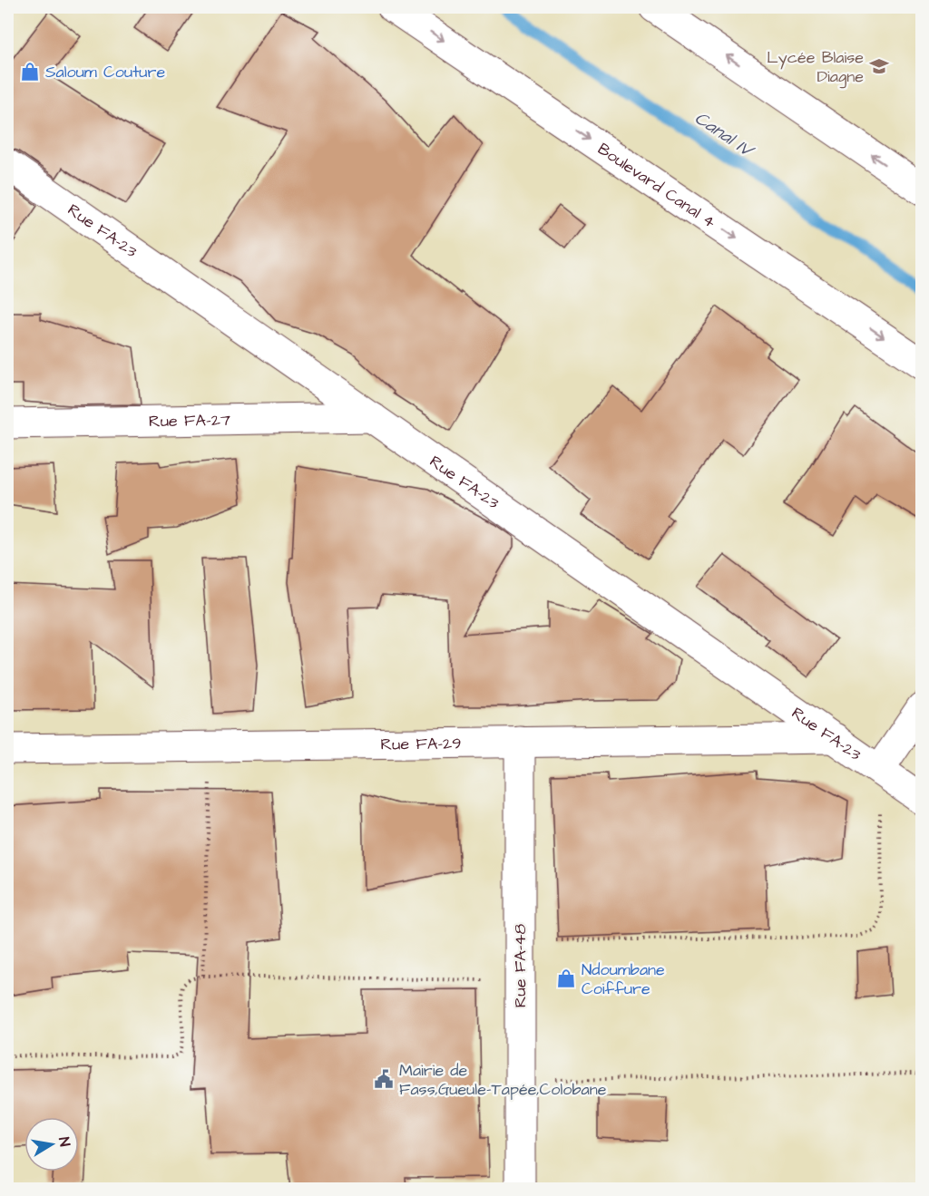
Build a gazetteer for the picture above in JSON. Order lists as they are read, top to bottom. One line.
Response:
{"streets":{"street":["Boulevard Canal 4","Rue FA-23","Rue FA-27","Rue FA-29","Rue FA-48"]},"crossings":[["Rue FA-23","Rue FA-27"],["Rue FA-23","Rue FA-29"],["Rue FA-29","Rue FA-48"]],"water":["Canal IV"],"places":{"school or university":["Lycée Blaise Diagne"],"shop":["Saloum Couture","Ndoumbane Coiffure"],"public building":["Mairie de Fass,Gueule-Tapée,Colobane"]},"north":"right"}
